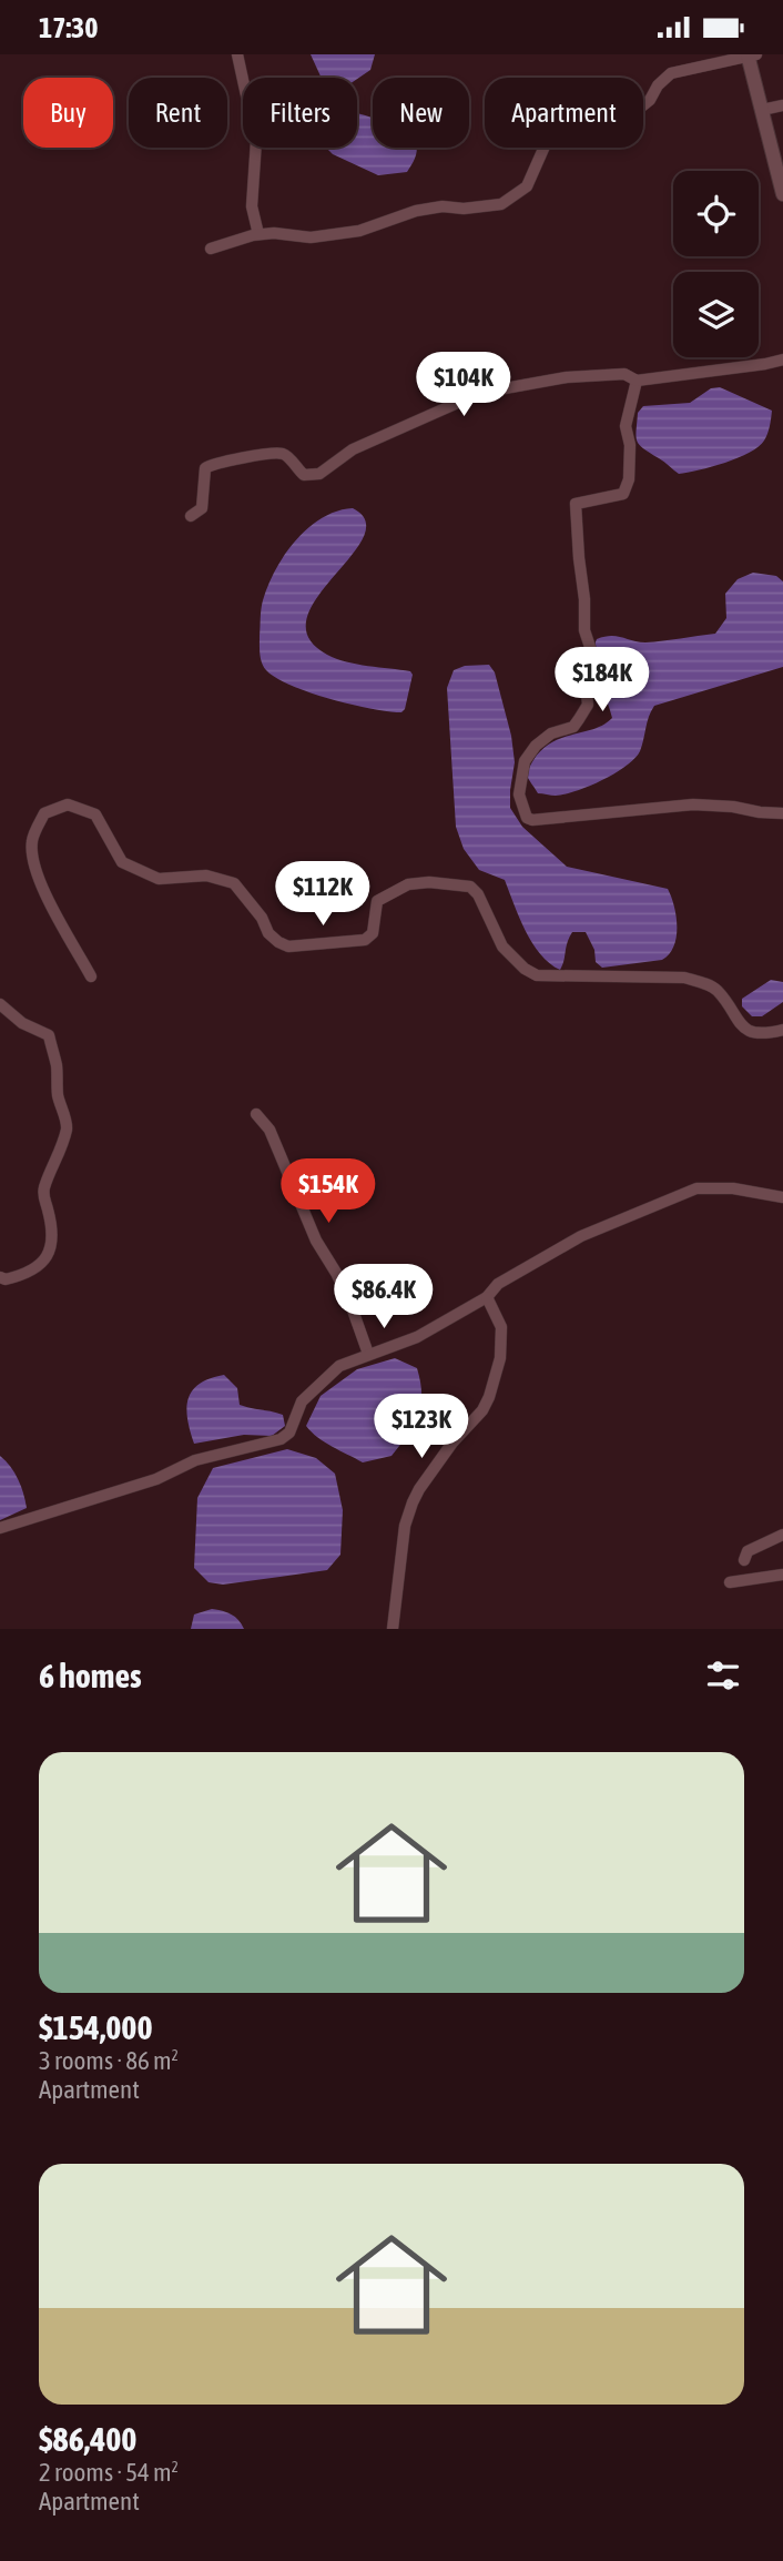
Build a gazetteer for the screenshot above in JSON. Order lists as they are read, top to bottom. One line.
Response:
{"page":{"status":"17:30","chip":["Buy","Rent","Filters","New","Apartment"],"price":["$104K","$184K","$112K","$154K","$86.4K","$123K"],"heading":"6 homes","list":[{"name":"$154,000","note":"3 rooms · 86 m² · Apartment"},{"name":"$86,400","note":"2 rooms · 54 m² · Apartment"}]}}
